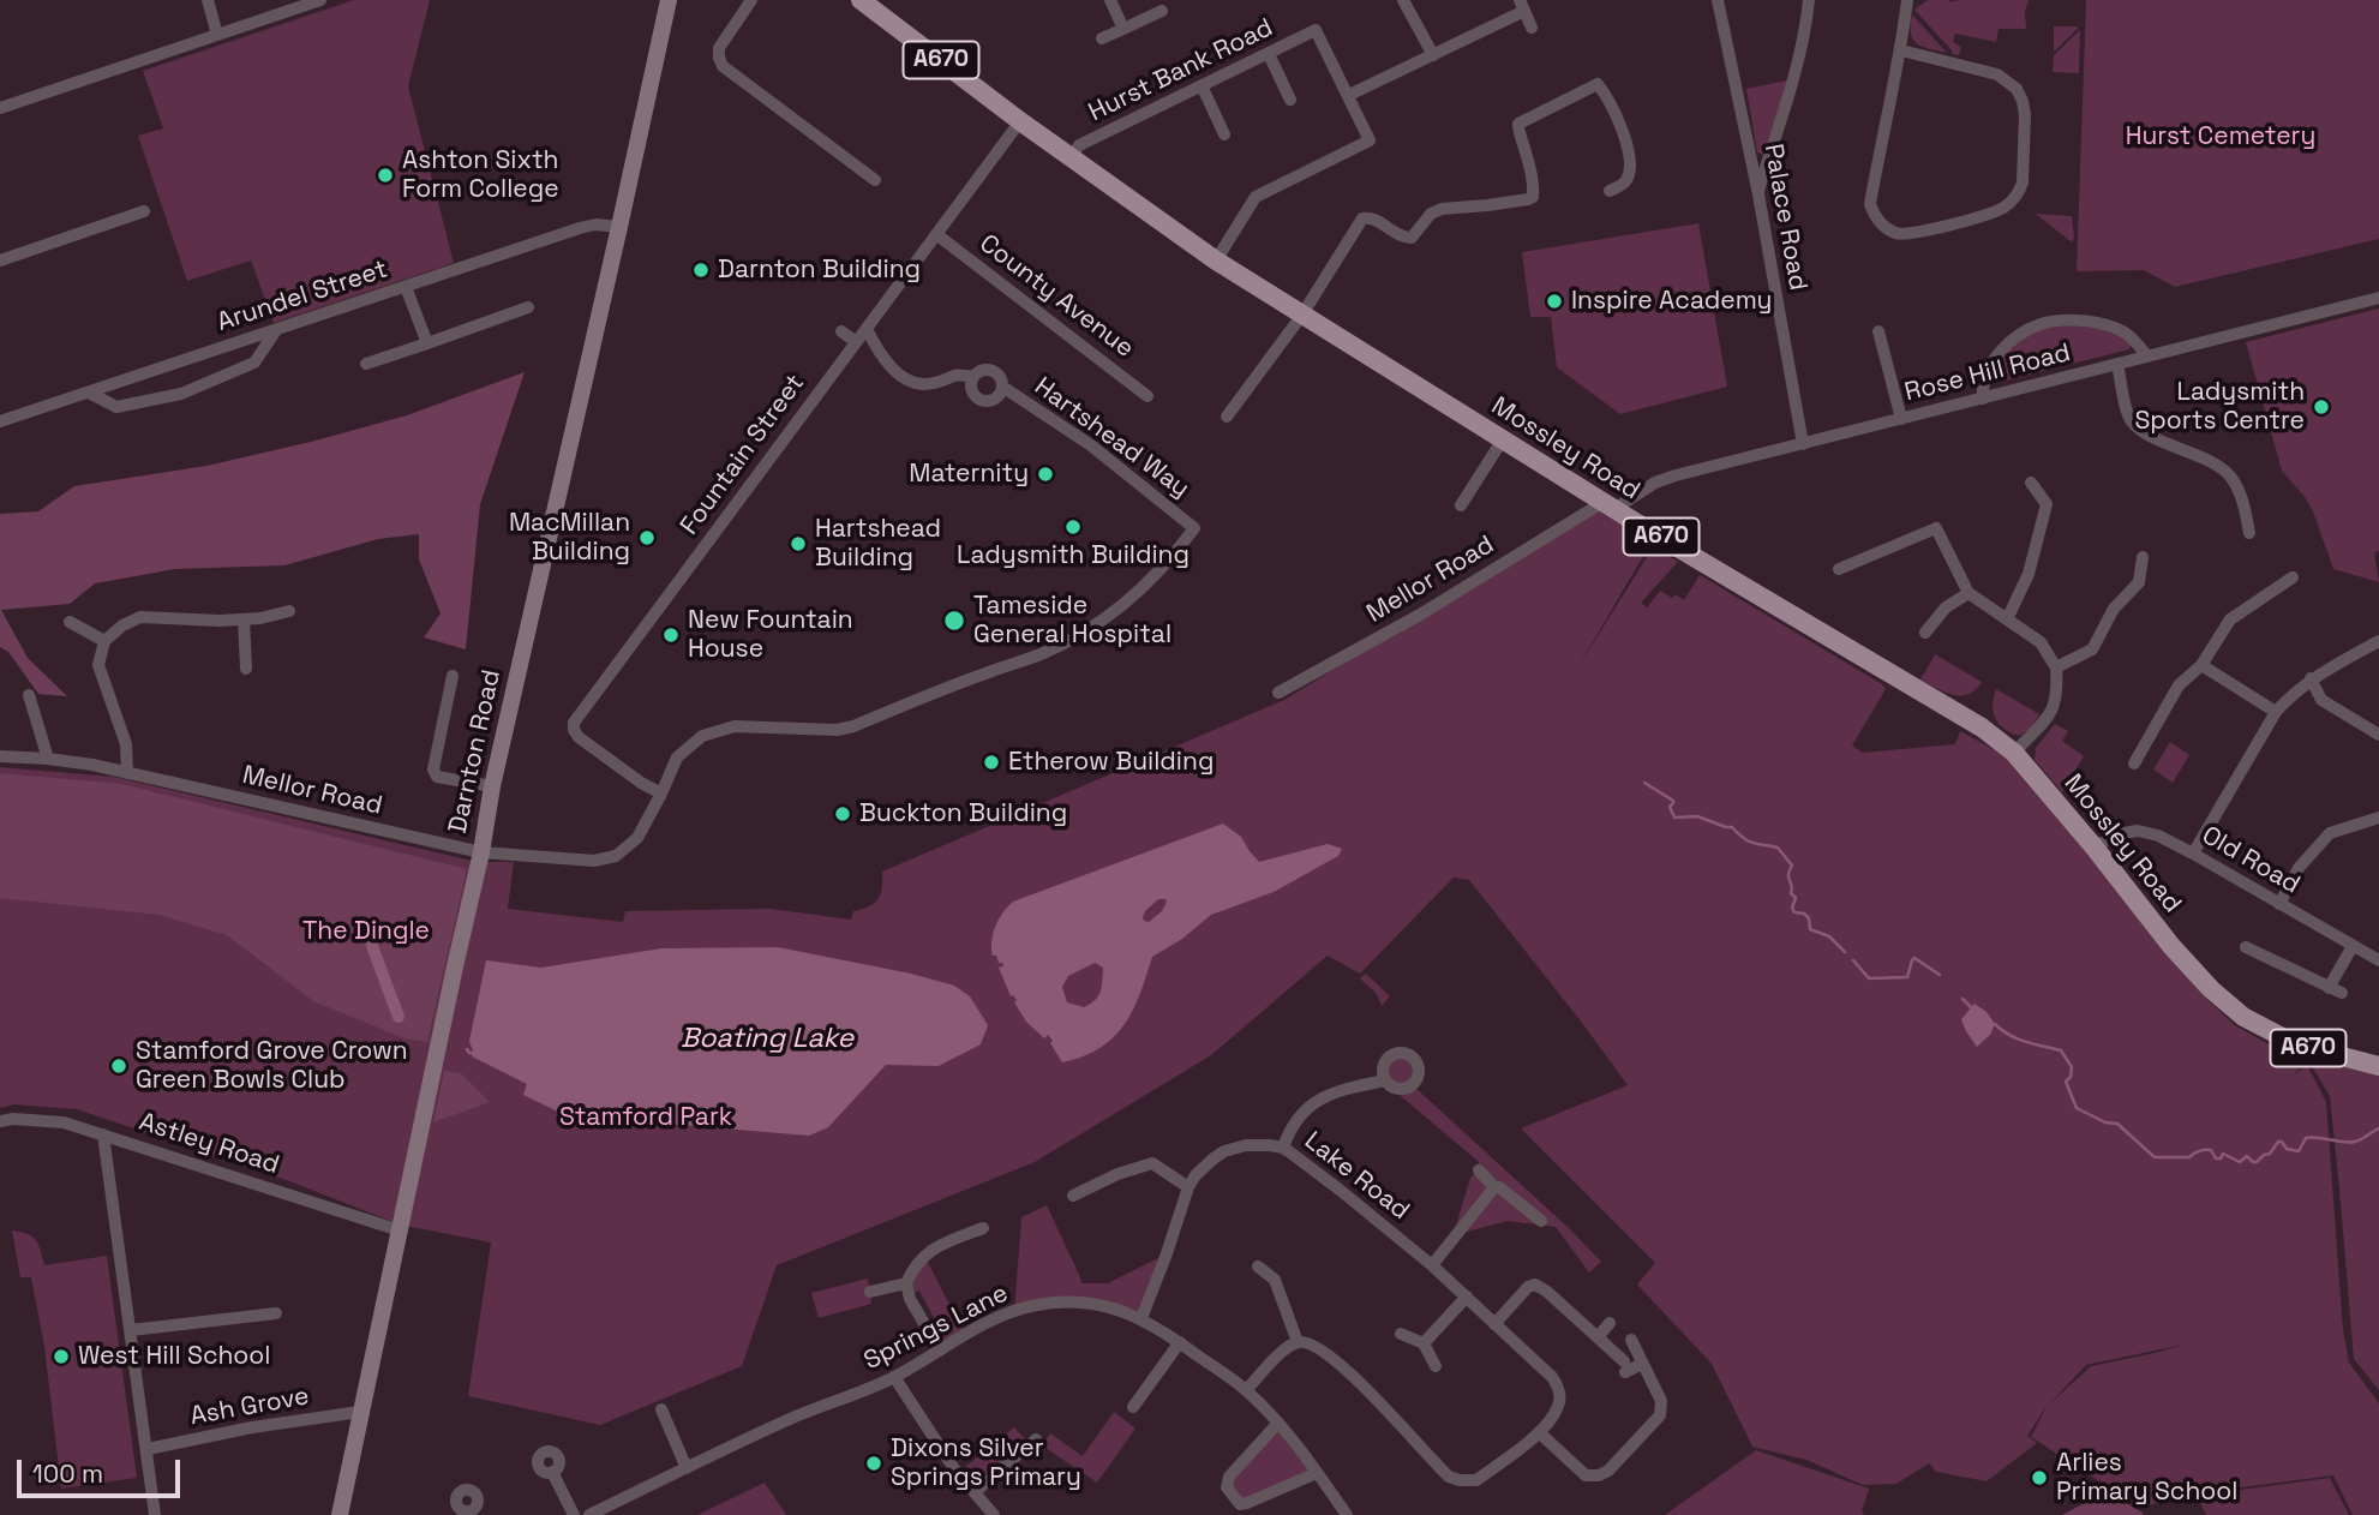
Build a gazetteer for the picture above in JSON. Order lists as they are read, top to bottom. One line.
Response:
{"streets":{"main road":["A670","Mossley Road"],"street":["Hurst Bank Road","Palace Road","Arundel Street","County Avenue","Rose Hill Road","Hartshead Way","Fountain Street","Mellor Road","Darnton Road","Old Road","Astley Road","Lake Road","Springs Lane","Ash Grove"]},"crossings":[["Hurst Bank Road","Mossley Road"],["Palace Road","Rose Hill Road"],["Arundel Street","Darnton Road"],["County Avenue","Fountain Street"],["Rose Hill Road","Mossley Road"],["Rose Hill Road","Mellor Road"],["Hartshead Way","Fountain Street"],["Hartshead Way","Mellor Road"],["Mossley Road","Fountain Street"],["Mossley Road","Mellor Road"],["Mossley Road","Old Road"],["Fountain Street","Mellor Road"],["Mellor Road","Darnton Road"],["Darnton Road","Astley Road"],["Darnton Road","Ash Grove"],["Lake Road","Springs Lane"]],"water":["Boating Lake"],"parks":["Hurst Cemetery","The Dingle","Stamford Park"],"places":["Ashton Sixth Form College","Darnton Building","Inspire Academy","Ladysmith Sports Centre","Maternity","Ladysmith Building","MacMillan Building","Hartshead Building","Tameside General Hospital","New Fountain House","Etherow Building","Buckton Building","Stamford Grove Crown Green Bowls Club","West Hill School","Dixons Silver Springs Primary","Arlies Primary School"],"scale_bar":"100 m"}
